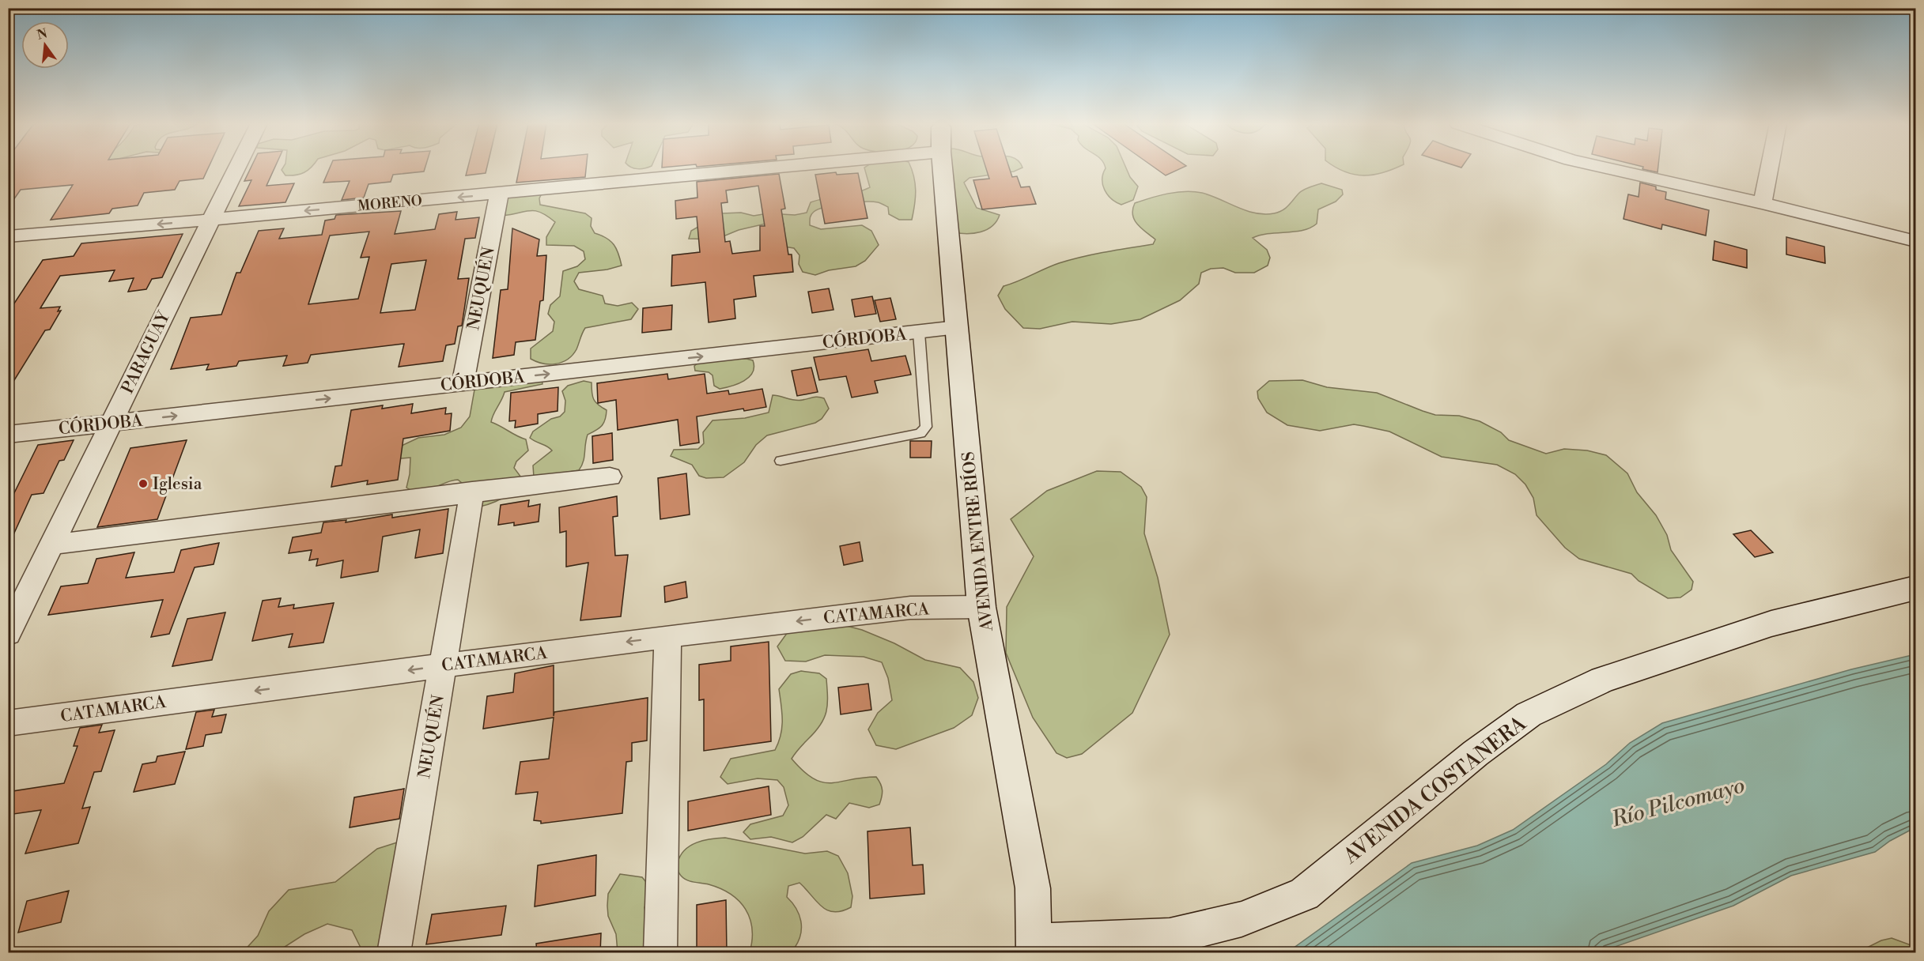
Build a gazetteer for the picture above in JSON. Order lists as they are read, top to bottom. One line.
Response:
{"streets":{"street":["MORENO","NEUQUÉN","CÓRDOBA","PARAGUAY","AVENIDA ENTRE RÍOS","CATAMARCA","AVENIDA COSTANERA"]},"crossings":[["MORENO","NEUQUÉN"],["MORENO","PARAGUAY"],["NEUQUÉN","CÓRDOBA"],["NEUQUÉN","CATAMARCA"],["CÓRDOBA","PARAGUAY"],["CÓRDOBA","AVENIDA ENTRE RÍOS"],["AVENIDA ENTRE RÍOS","CATAMARCA"],["AVENIDA ENTRE RÍOS","AVENIDA COSTANERA"]],"one_way":["MORENO"],"water":["Río Pilcomayo"],"places":["Iglesia"],"north":"top"}
